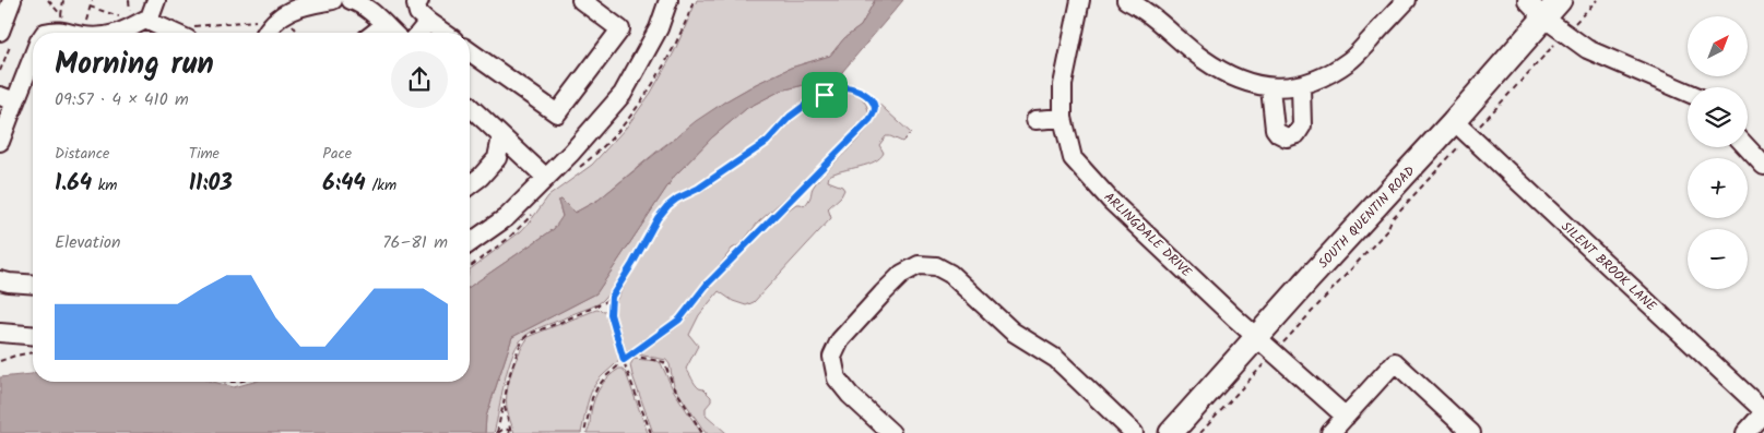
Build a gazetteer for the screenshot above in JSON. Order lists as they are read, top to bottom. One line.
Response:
{"streets":{"main road":["SOUTH QUENTIN ROAD"],"street":["ARLINGDALE DRIVE","SILENT BROOK LANE"]},"crossings":[["SOUTH QUENTIN ROAD","ARLINGDALE DRIVE"],["SOUTH QUENTIN ROAD","SILENT BROOK LANE"]],"north":"top right","page":{"map_buttons":["+","−"],"heading":["Morning run","09:57 · 4 × 410 m"],"stats":[["Distance","1.64 km"],["Time","11:03"],["Pace","6:44 /km"]],"chart":["Elevation","76–81 m"]}}
